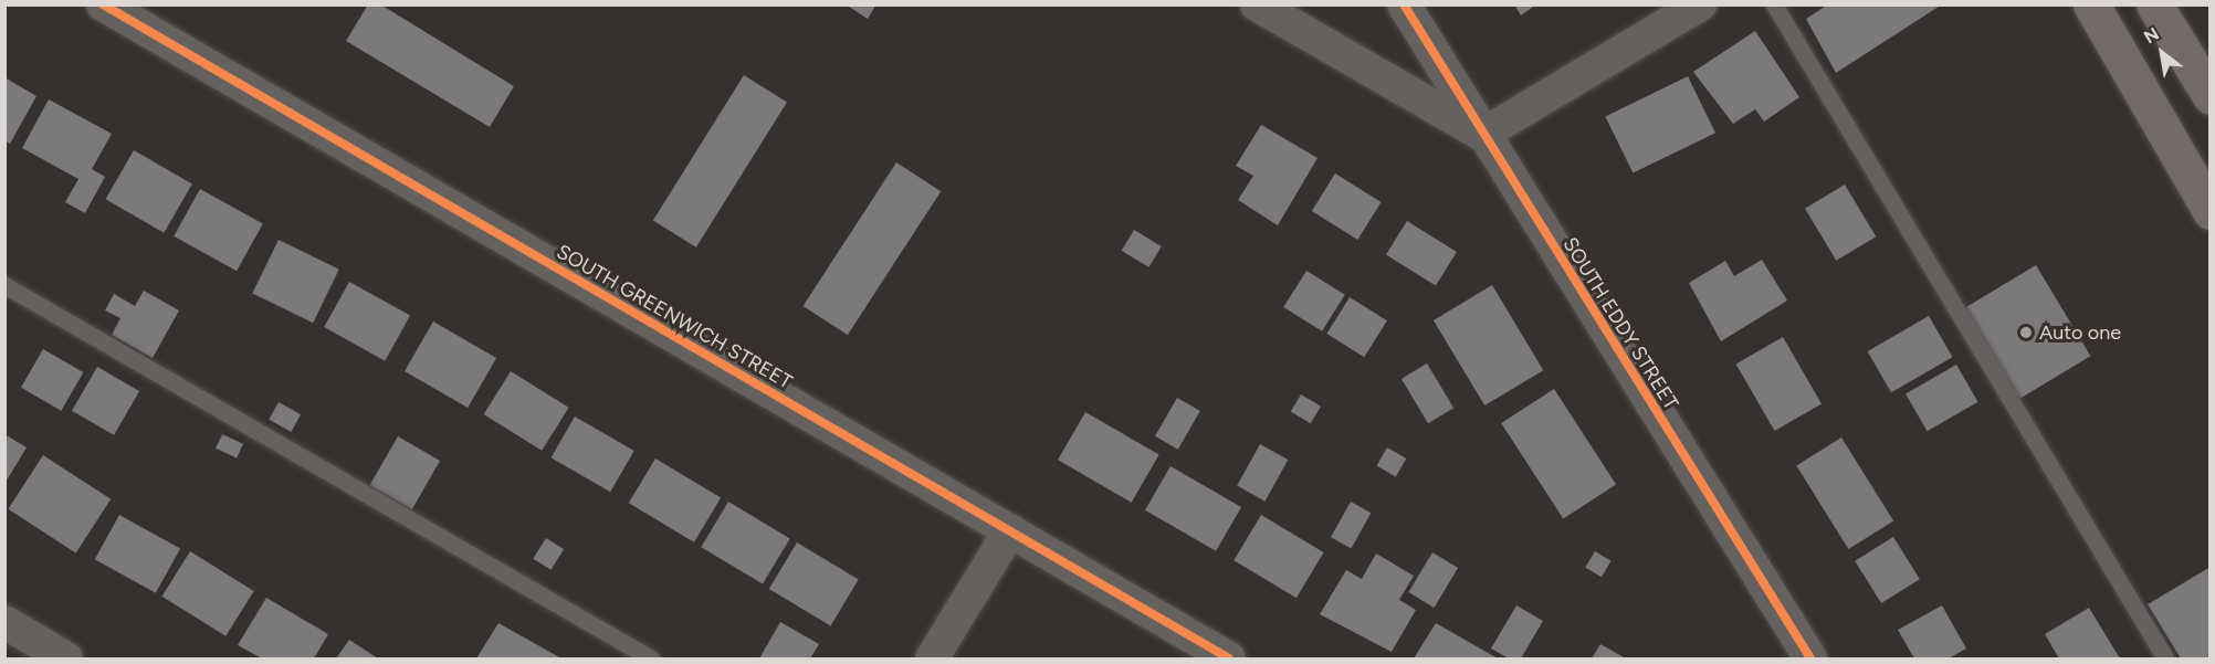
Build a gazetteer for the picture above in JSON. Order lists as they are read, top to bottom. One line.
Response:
{"streets":{"street":["SOUTH GREENWICH STREET","SOUTH EDDY STREET"]},"places":["Auto one"],"north":"top left"}
